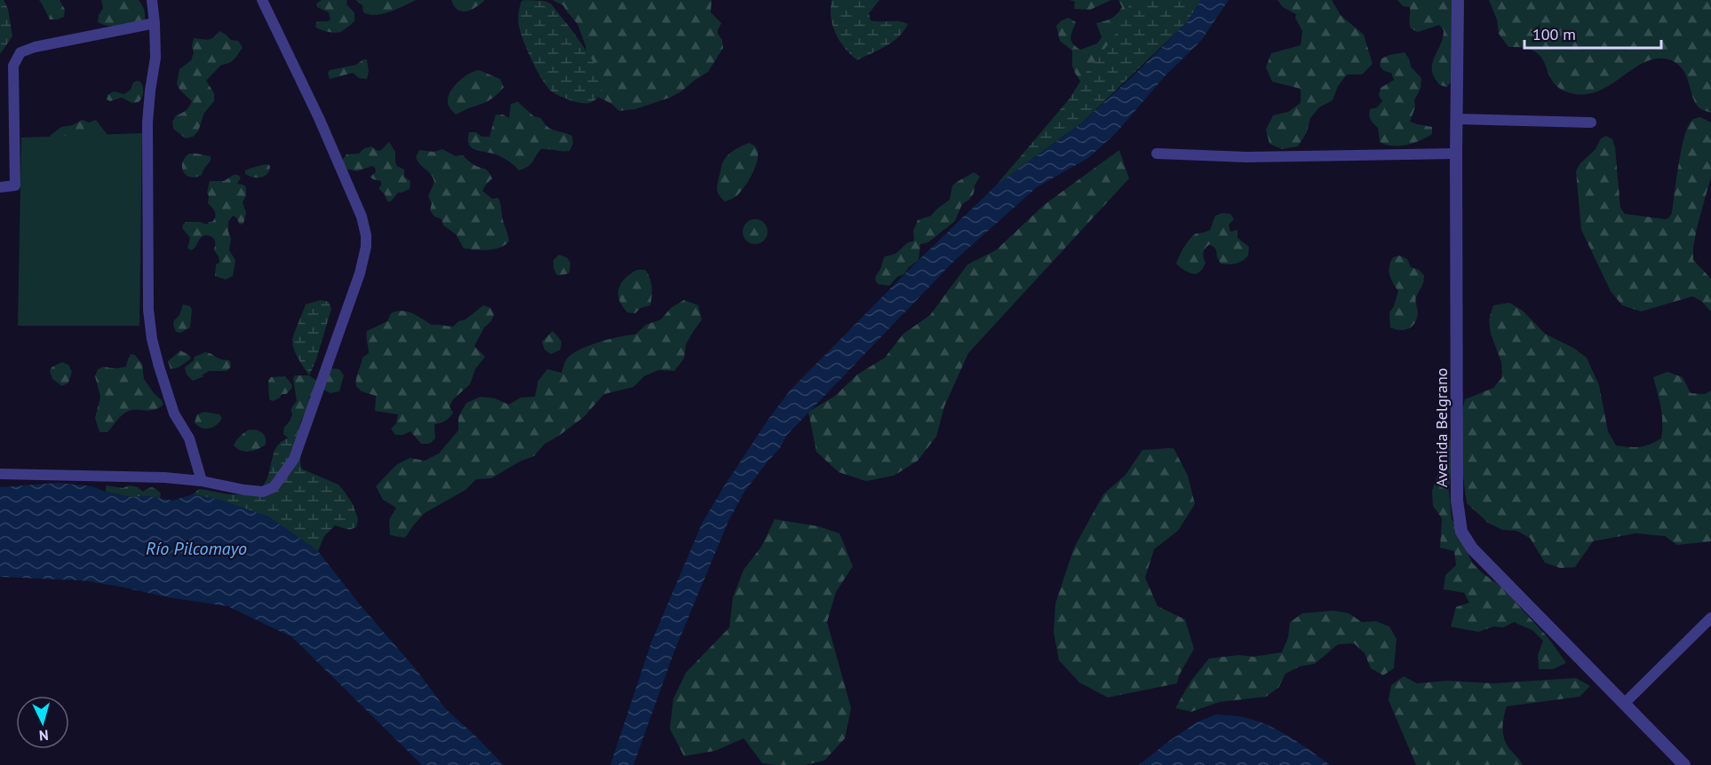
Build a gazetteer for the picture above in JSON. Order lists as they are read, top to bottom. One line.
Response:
{"streets":{"street":["Avenida Belgrano"]},"water":["Río Pilcomayo"],"scale_bar":"100 m","north":"bottom"}
